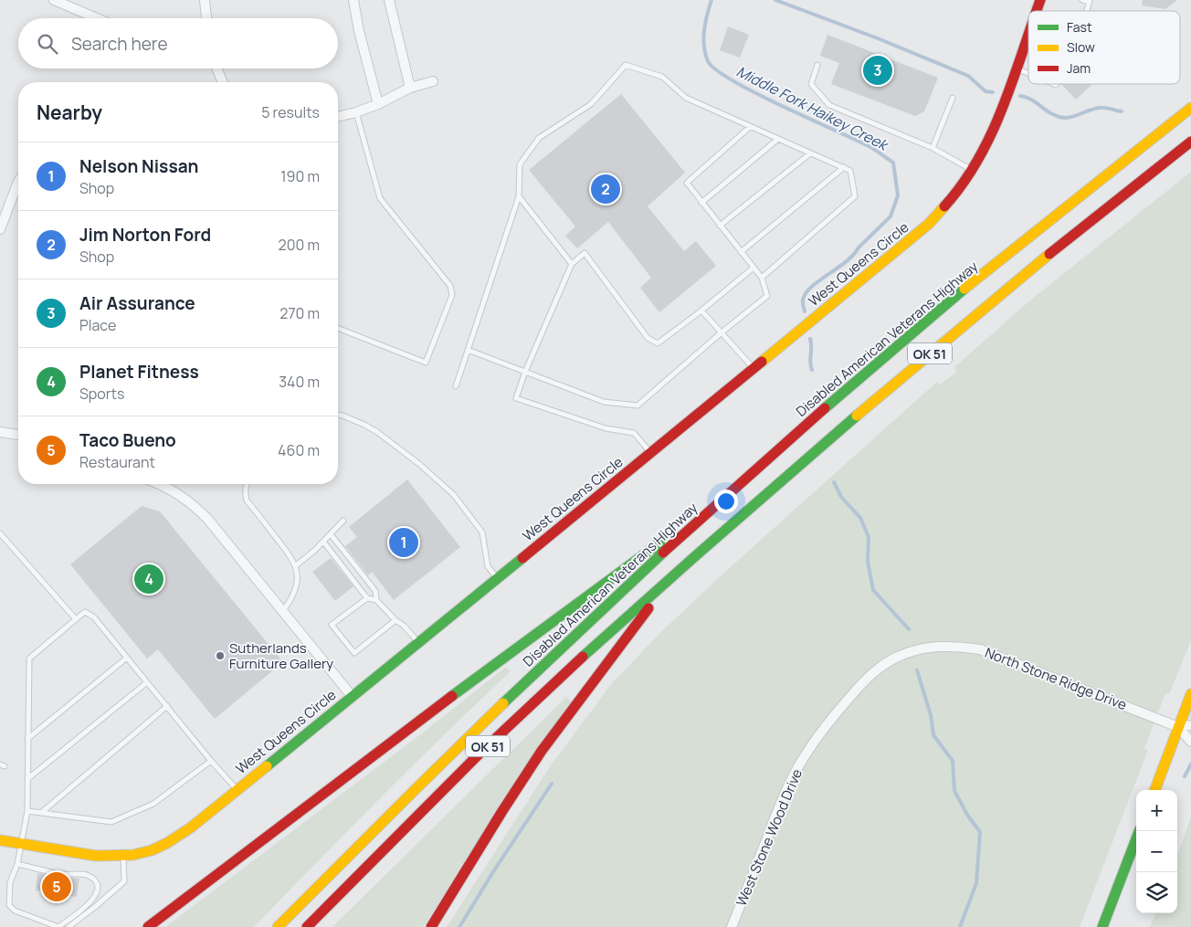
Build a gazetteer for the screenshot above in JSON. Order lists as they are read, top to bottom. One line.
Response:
{"streets":{"main road":["West Queens Circle","Disabled American Veterans Highway","OK 51"],"street":["North Stone Ridge Drive","West Stone Wood Drive"]},"crossings":[["North Stone Ridge Drive","West Stone Wood Drive"]],"water":["Middle Fork Haikey Creek"],"places":["Sutherlands Furniture Gallery"],"legend":["Fast","Slow","Jam"],"page":{"search":"Search here","pins":["3","2","1","4","5"],"heading":["Nearby","5 results"],"list":[{"mark":"1","name":"Nelson Nissan","note":"Shop","value":"190 m"},{"mark":"2","name":"Jim Norton Ford","note":"Shop","value":"200 m"},{"mark":"3","name":"Air Assurance","note":"Place","value":"270 m"},{"mark":"4","name":"Planet Fitness","note":"Sports","value":"340 m"},{"mark":"5","name":"Taco Bueno","note":"Restaurant","value":"460 m"}],"map_buttons":["+","−"]}}
